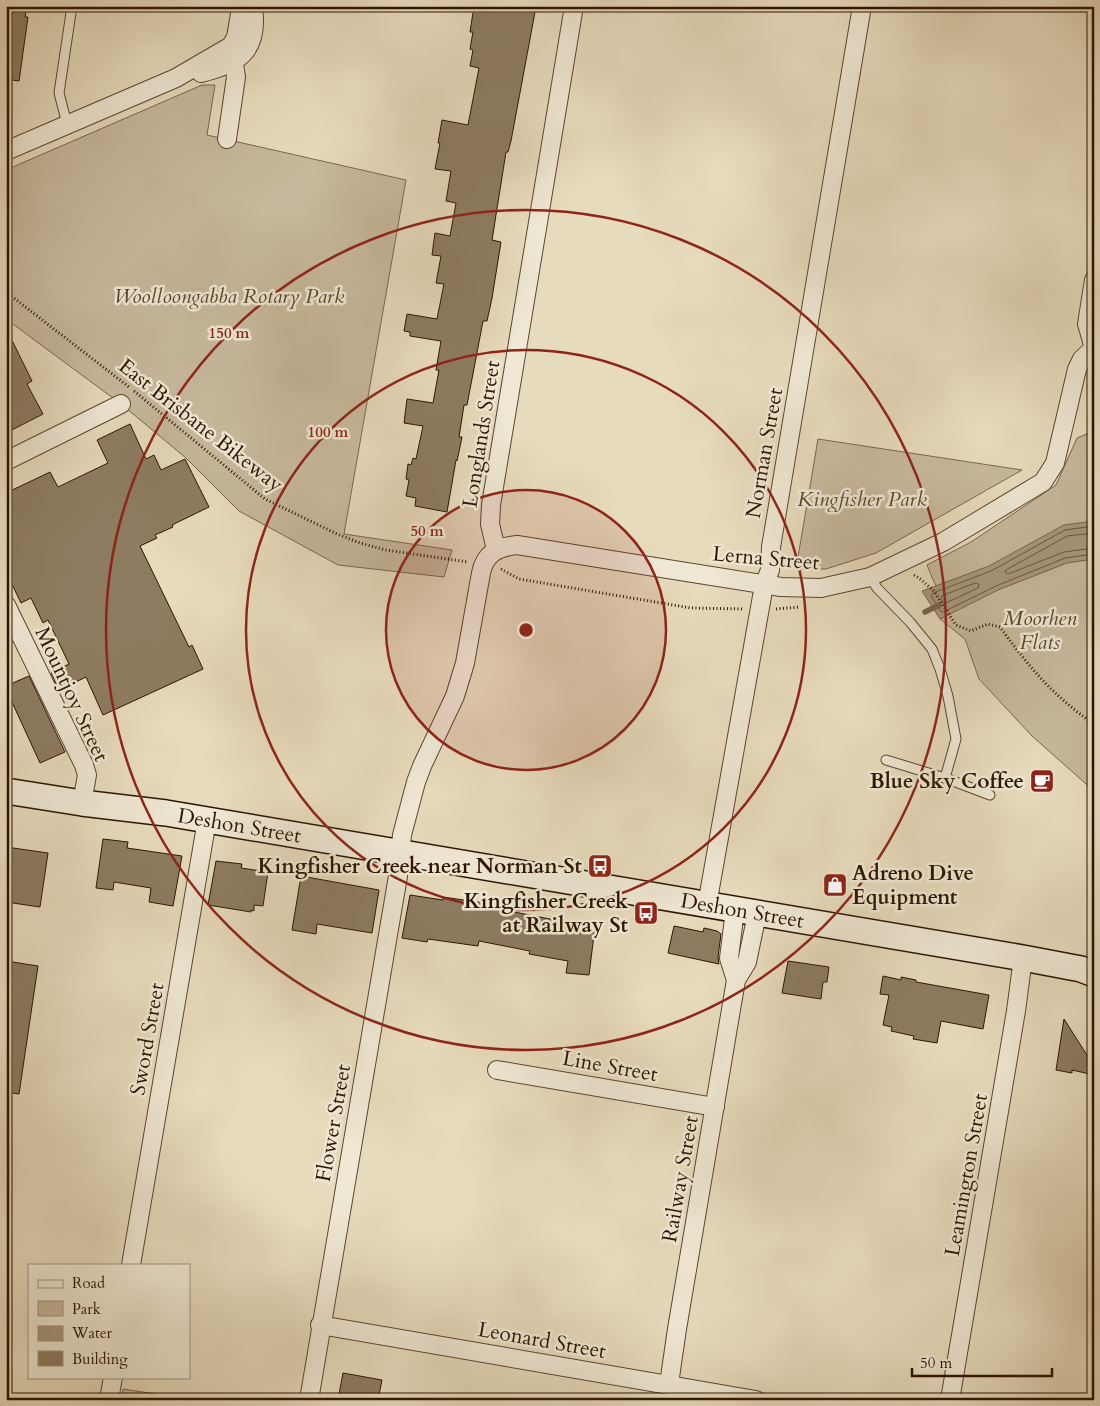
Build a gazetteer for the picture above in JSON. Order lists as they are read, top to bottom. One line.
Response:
{"streets":{"street":["Longlands Street","Norman Street","Lerna Street","Mountjoy Street","Deshon Street","Sword Street","Line Street","Flower Street","Leamington Street","Railway Street","Leonard Street"],"path":["East Brisbane Bikeway"]},"crossings":[["East Brisbane Bikeway","Norman Street"],["Longlands Street","Lerna Street"],["Norman Street","Lerna Street"],["Norman Street","Deshon Street"],["Mountjoy Street","Deshon Street"],["Deshon Street","Sword Street"],["Deshon Street","Flower Street"],["Deshon Street","Leamington Street"],["Deshon Street","Railway Street"],["Line Street","Railway Street"],["Flower Street","Leonard Street"],["Railway Street","Leonard Street"]],"parks":["Woolloongabba Rotary Park","Kingfisher Park","Moorhen Flats"],"places":{"cafe":["Blue Sky Coffee"],"bus stop":["Kingfisher Creek near Norman St","Kingfisher Creek at Railway St"],"shop":["Adreno Dive Equipment"]},"legend":["Road","Park","Water","Building"],"scale_bar":"50 m","rings":["150 m","100 m","50 m"]}
